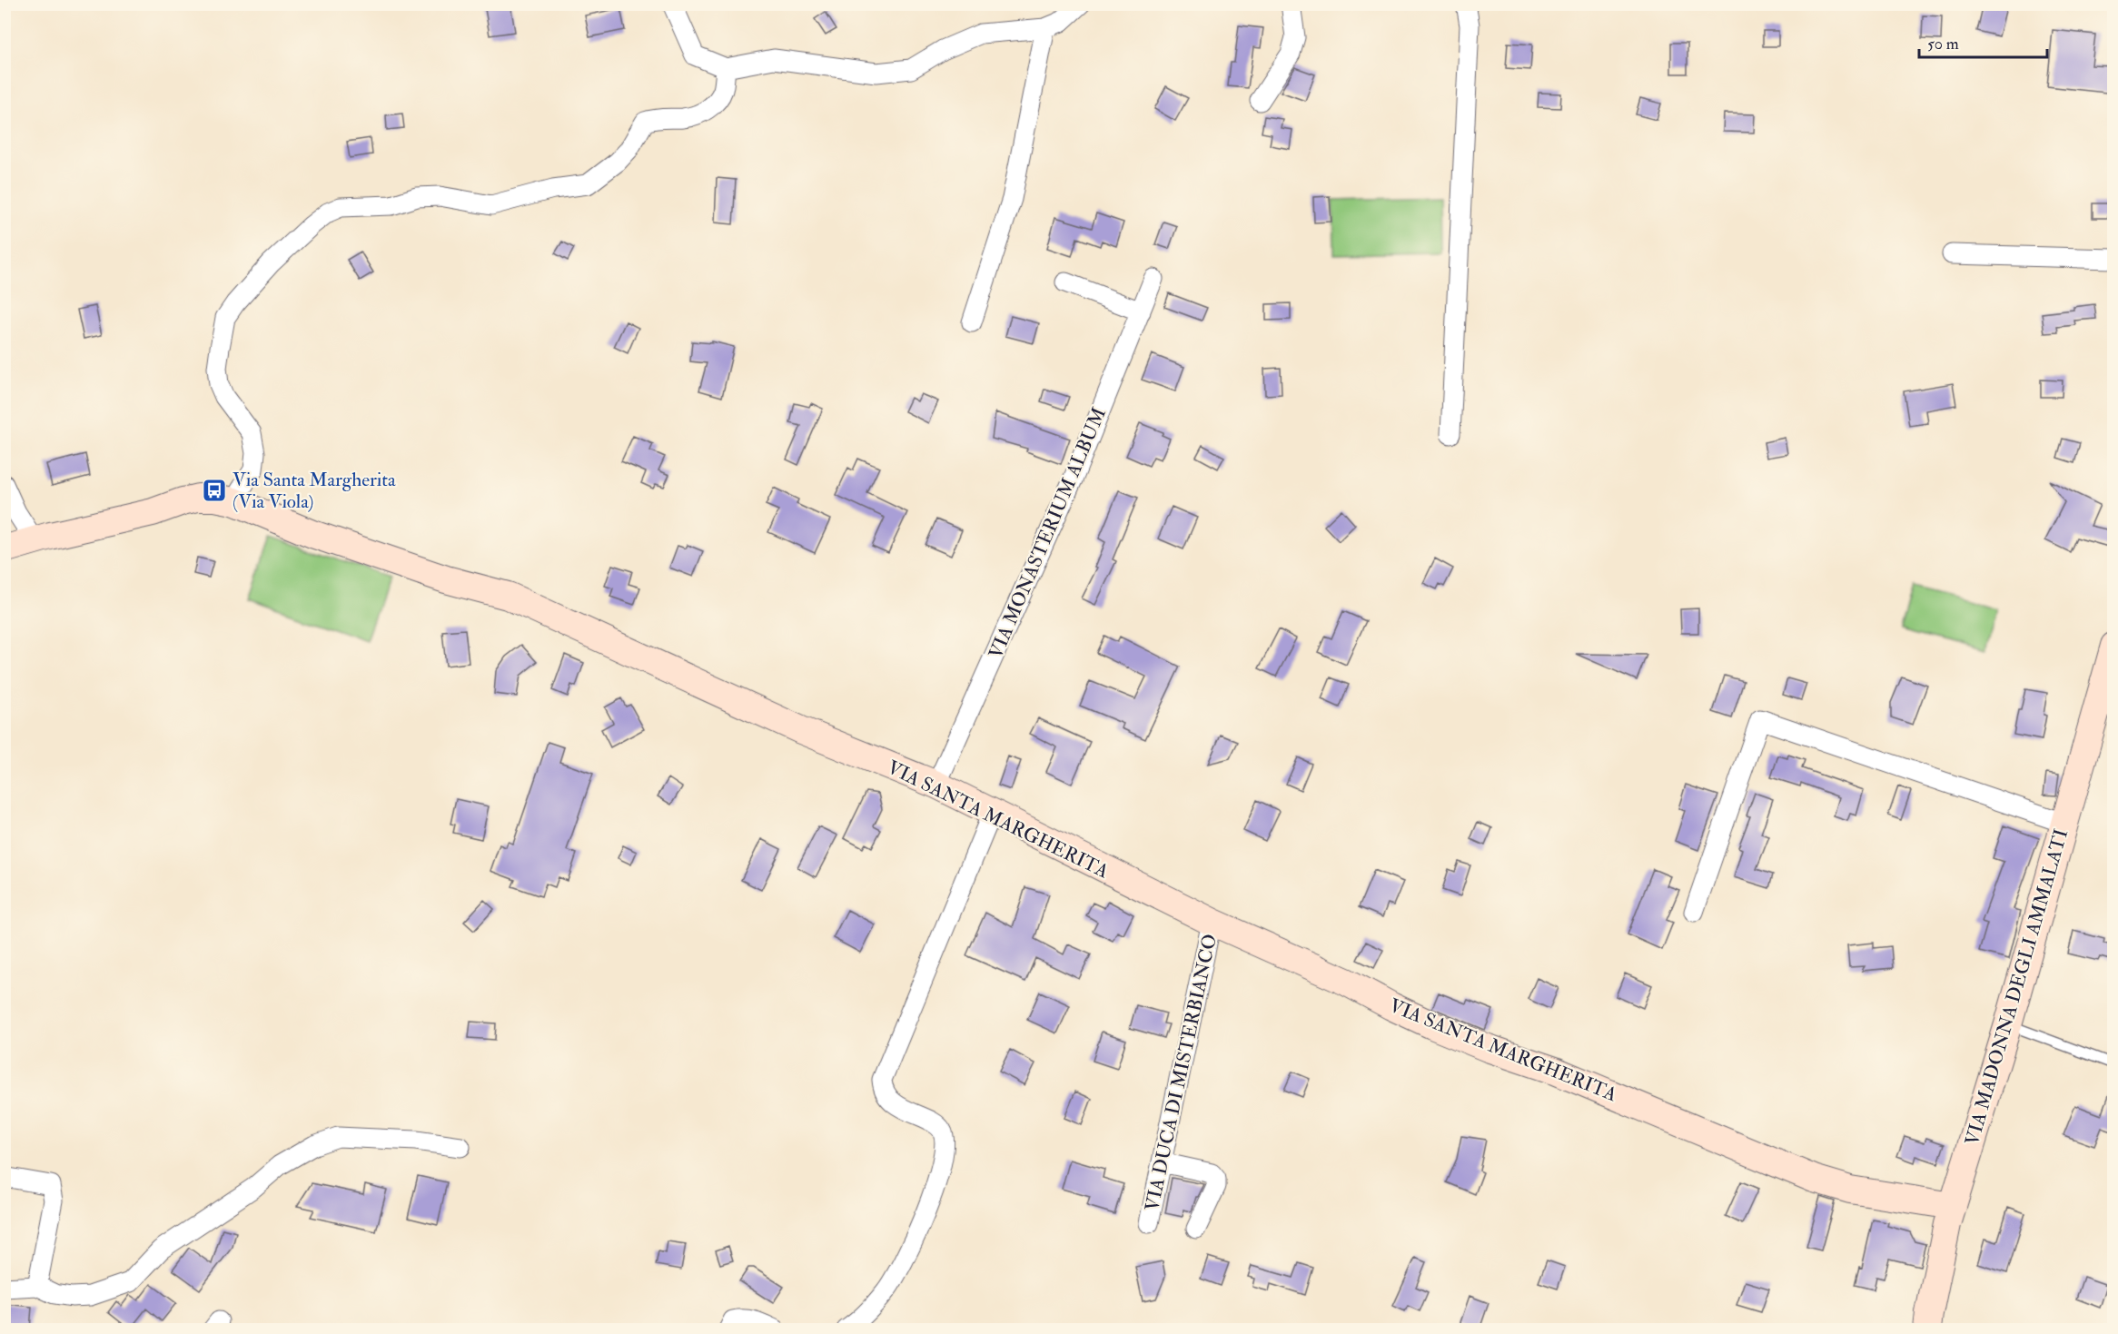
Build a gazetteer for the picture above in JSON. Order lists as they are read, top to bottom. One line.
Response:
{"streets":{"street":["VIA MONASTERIUM ALBUM","VIA SANTA MARGHERITA","VIA MADONNA DEGLI AMMALATI","VIA DUCA DI MISTERBIANCO"]},"crossings":[["VIA MONASTERIUM ALBUM","VIA SANTA MARGHERITA"],["VIA SANTA MARGHERITA","VIA MADONNA DEGLI AMMALATI"],["VIA SANTA MARGHERITA","VIA DUCA DI MISTERBIANCO"]],"places":{"bus stop":["Via Santa Margherita (Via Viola)"]},"scale_bar":"50 m"}
